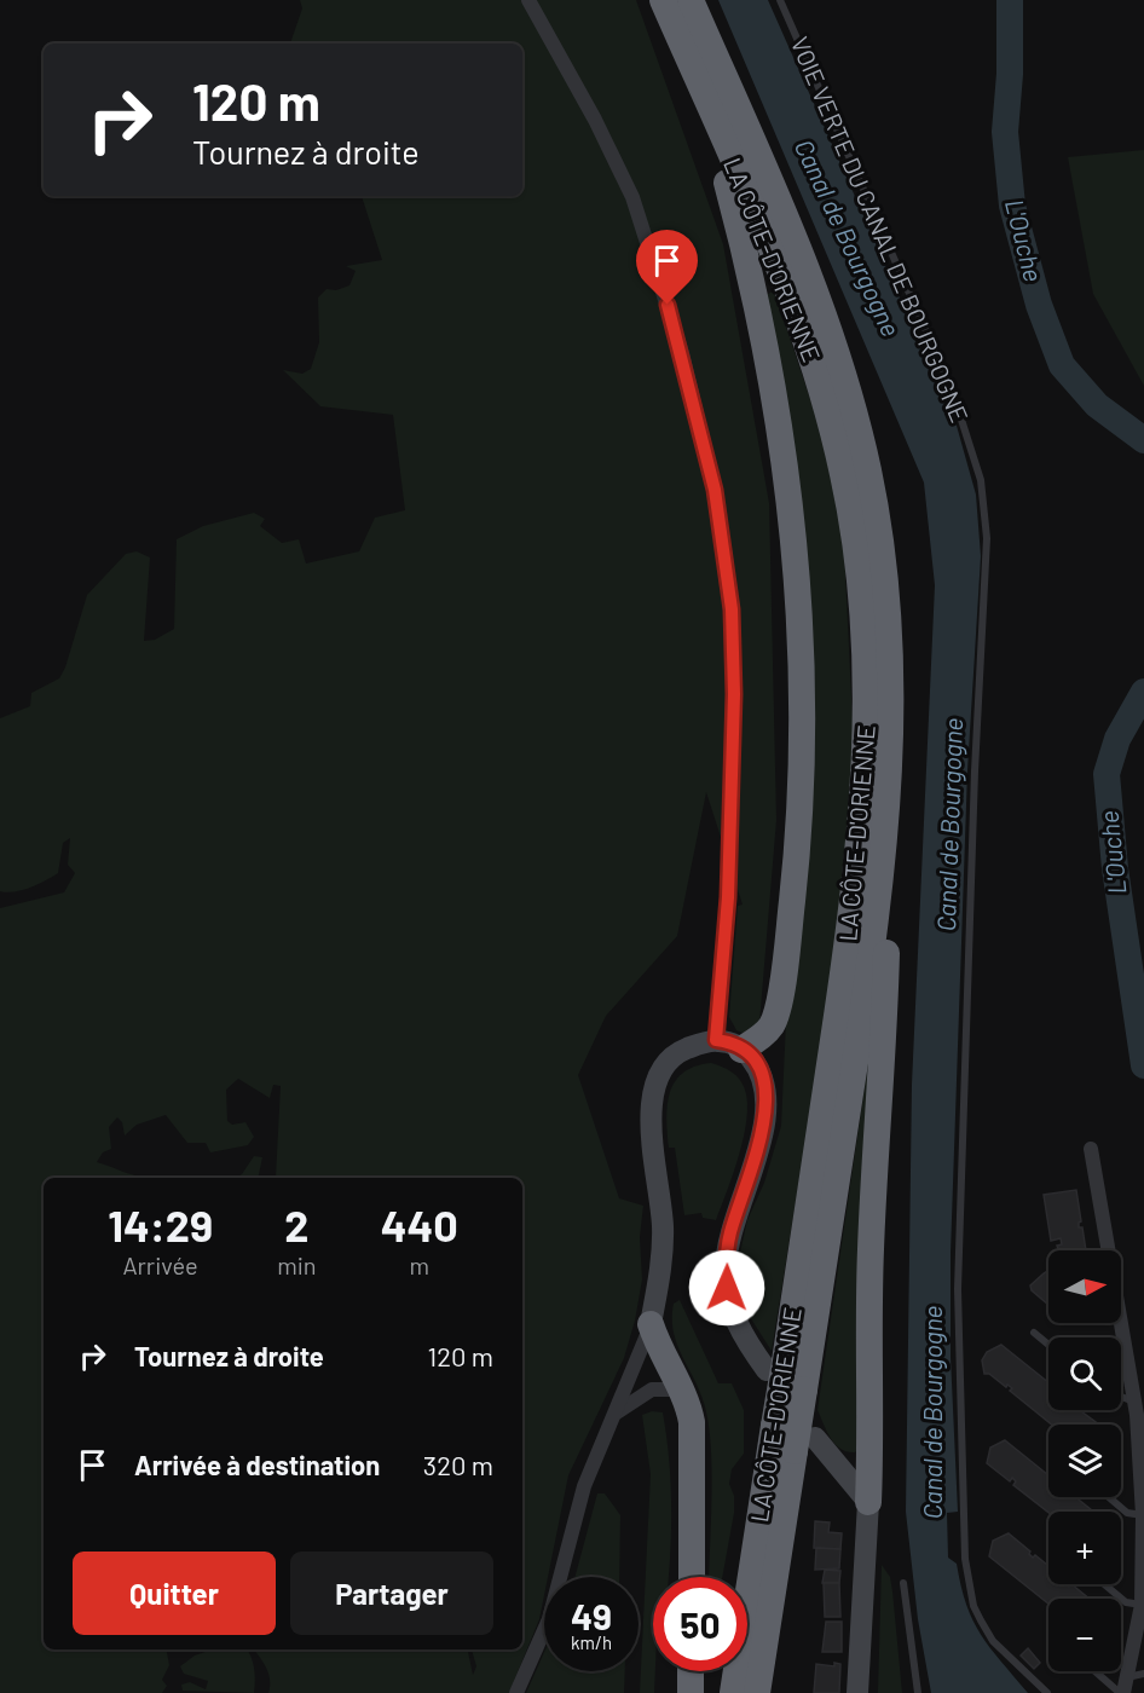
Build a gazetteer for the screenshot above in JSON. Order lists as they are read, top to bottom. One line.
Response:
{"streets":{"highway":["LA CÔTE-D'ORIENNE"],"lane":["VOIE VERTE DU CANAL DE BOURGOGNE"]},"water":["Canal de Bourgogne","L'Ouche"],"north":"right","page":{"turn":["120 m","Tournez à droite"],"eta":["14:29","Arrivée","2","min","440","m"],"map_buttons":["+","−"],"list":[{"name":"Tournez à droite","value":"120 m"},{"name":"Arrivée à destination","value":"320 m"}],"buttons":["Quitter","Partager"],"speed":"49 km/h","limit":"50"}}
